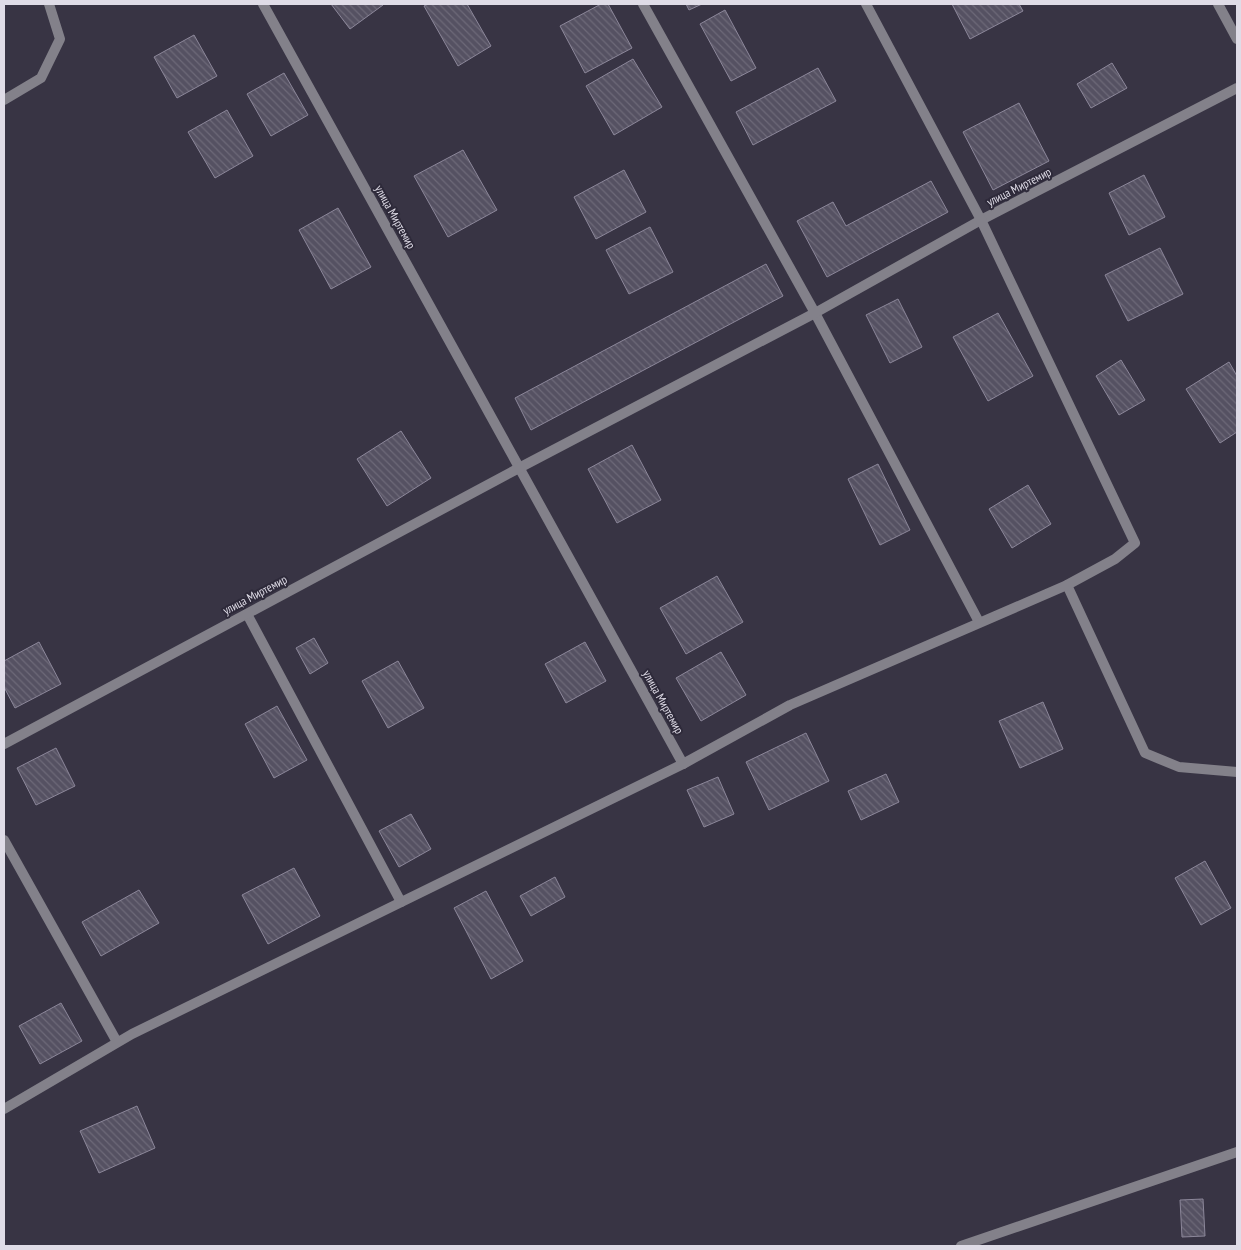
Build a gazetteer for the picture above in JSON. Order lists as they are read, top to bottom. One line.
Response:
{"streets":{"street":["улица Миртемир"]}}
